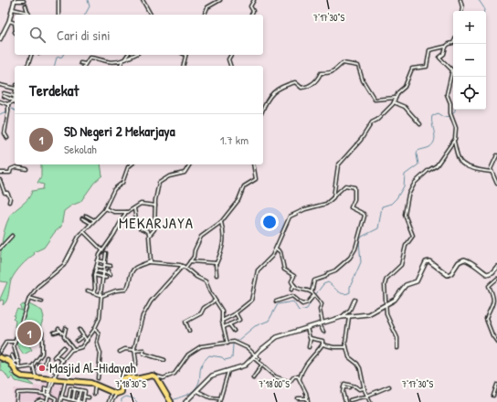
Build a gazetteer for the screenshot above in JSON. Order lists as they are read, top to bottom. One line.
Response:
{"districts":["MEKARJAYA"],"places":["Masjid Al-Hidayah"],"page":{"map_buttons":["+","−"],"search":"Cari di sini","heading":"Terdekat","list":[{"mark":"1","name":"SD Negeri 2 Mekarjaya","note":"Sekolah","value":"1.7 km"}],"pins":"1"},"coordinates":["7°17'30\"S","7°18'30\"S","7°18'00\"S"]}
